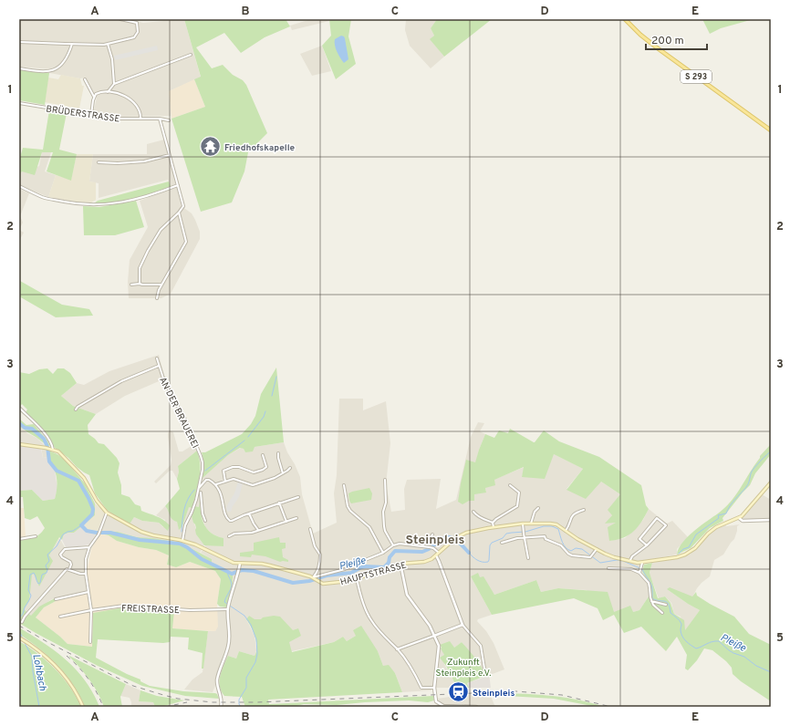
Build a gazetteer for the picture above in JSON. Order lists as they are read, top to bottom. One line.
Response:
{"streets":{"main road":["S 293","HAUPTSTRASSE"],"street":["BRÜDERSTRASSE","AN DER BRAUEREI","FREISTRASSE"]},"crossings":[["AN DER BRAUEREI","HAUPTSTRASSE"]],"districts":["Steinpleis"],"water":["Pleiße","Lohbach"],"parks":["Zukunft Steinpleis e.V."],"places":{"temple":["Friedhofskapelle"],"station":["Steinpleis"]},"scale_bar":"200 m","grid":{"columns":["A","B","C","D","E"],"rows":["1","2","3","4","5"]}}
